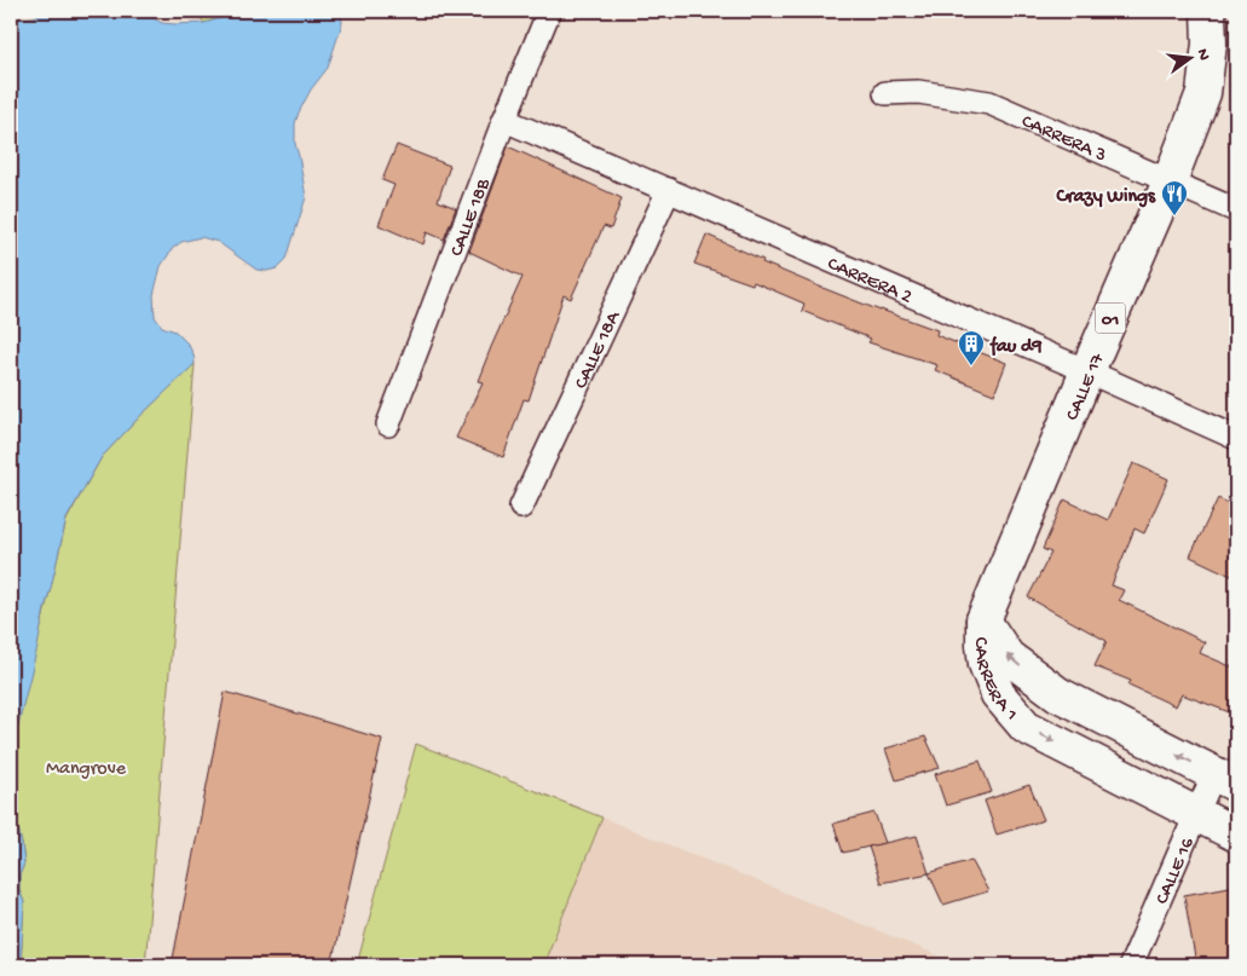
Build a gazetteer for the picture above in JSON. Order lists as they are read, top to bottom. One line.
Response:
{"streets":{"highway":["01","CALLE 17","CARRERA 1"],"street":["CARRERA 3","CALLE 18B","CARRERA 2","CALLE 18A","CALLE 16"]},"crossings":[["CARRERA 3","CALLE 17"],["CALLE 18B","CARRERA 2"],["CARRERA 2","CALLE 18A"],["CARRERA 2","CALLE 17"],["CALLE 17","CARRERA 1"],["CARRERA 1","CALLE 16"]],"parks":["Mangrove"],"places":{"restaurant":["Crazy Wings"],"building":["fau d9"]},"north":"right"}
